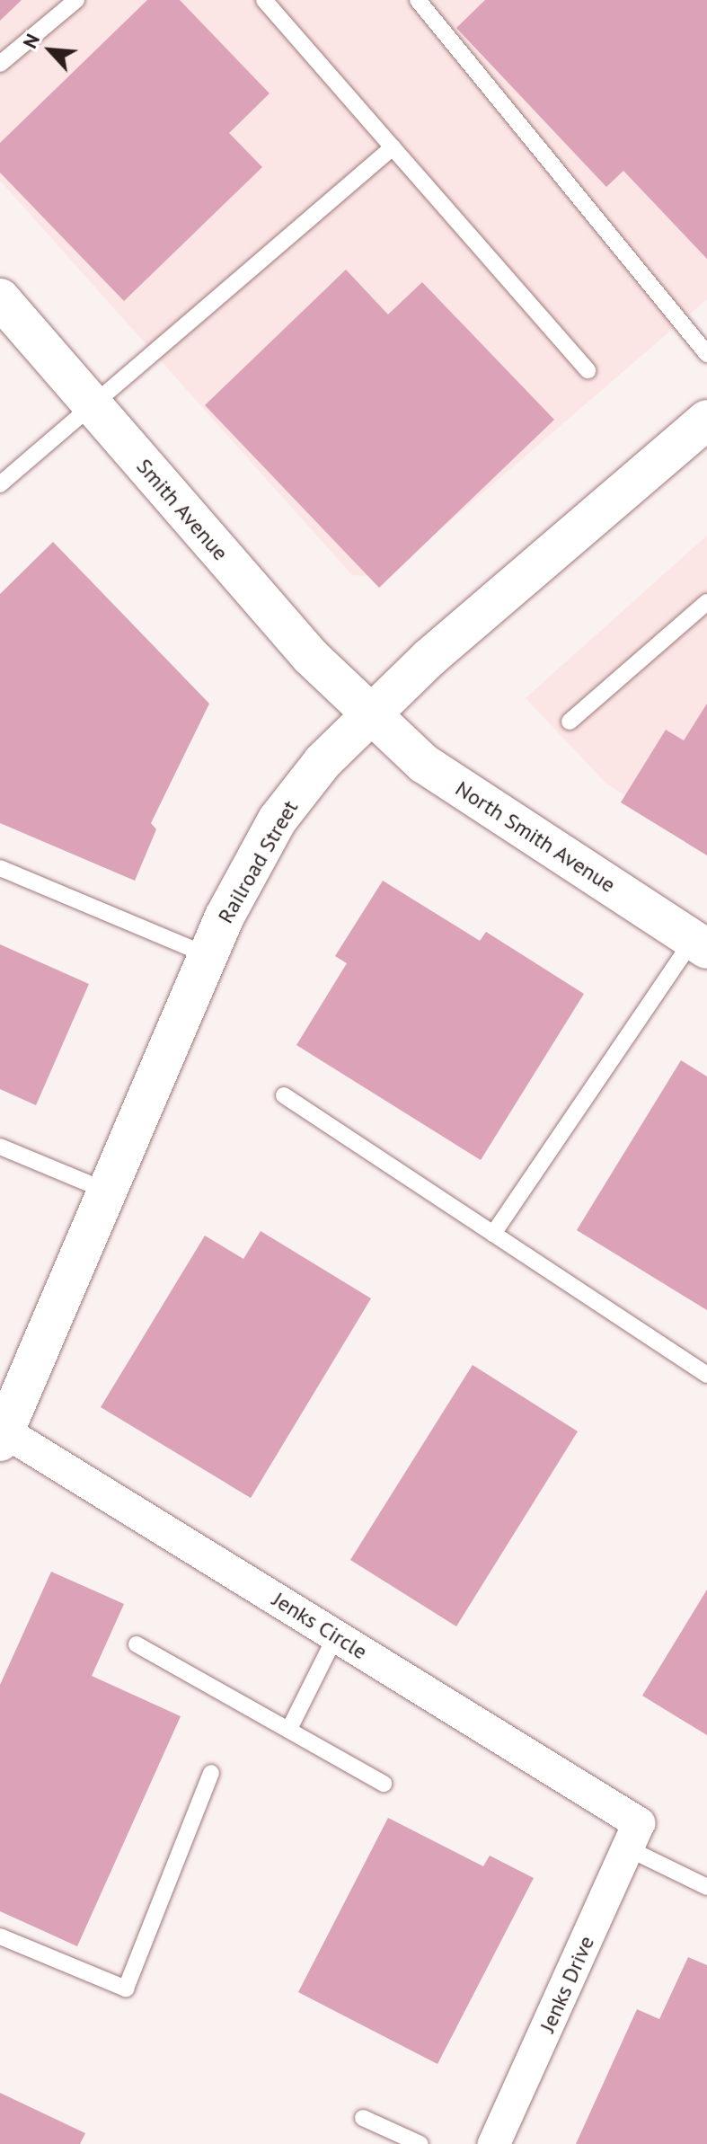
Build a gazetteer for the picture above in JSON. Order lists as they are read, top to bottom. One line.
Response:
{"streets":{"main road":["Smith Avenue","North Smith Avenue","Railroad Street"],"street":["Jenks Circle","Jenks Drive"]},"crossings":[["Smith Avenue","North Smith Avenue"],["Smith Avenue","Railroad Street"],["North Smith Avenue","Railroad Street"],["Railroad Street","Jenks Circle"],["Jenks Circle","Jenks Drive"]],"north":"top left"}
